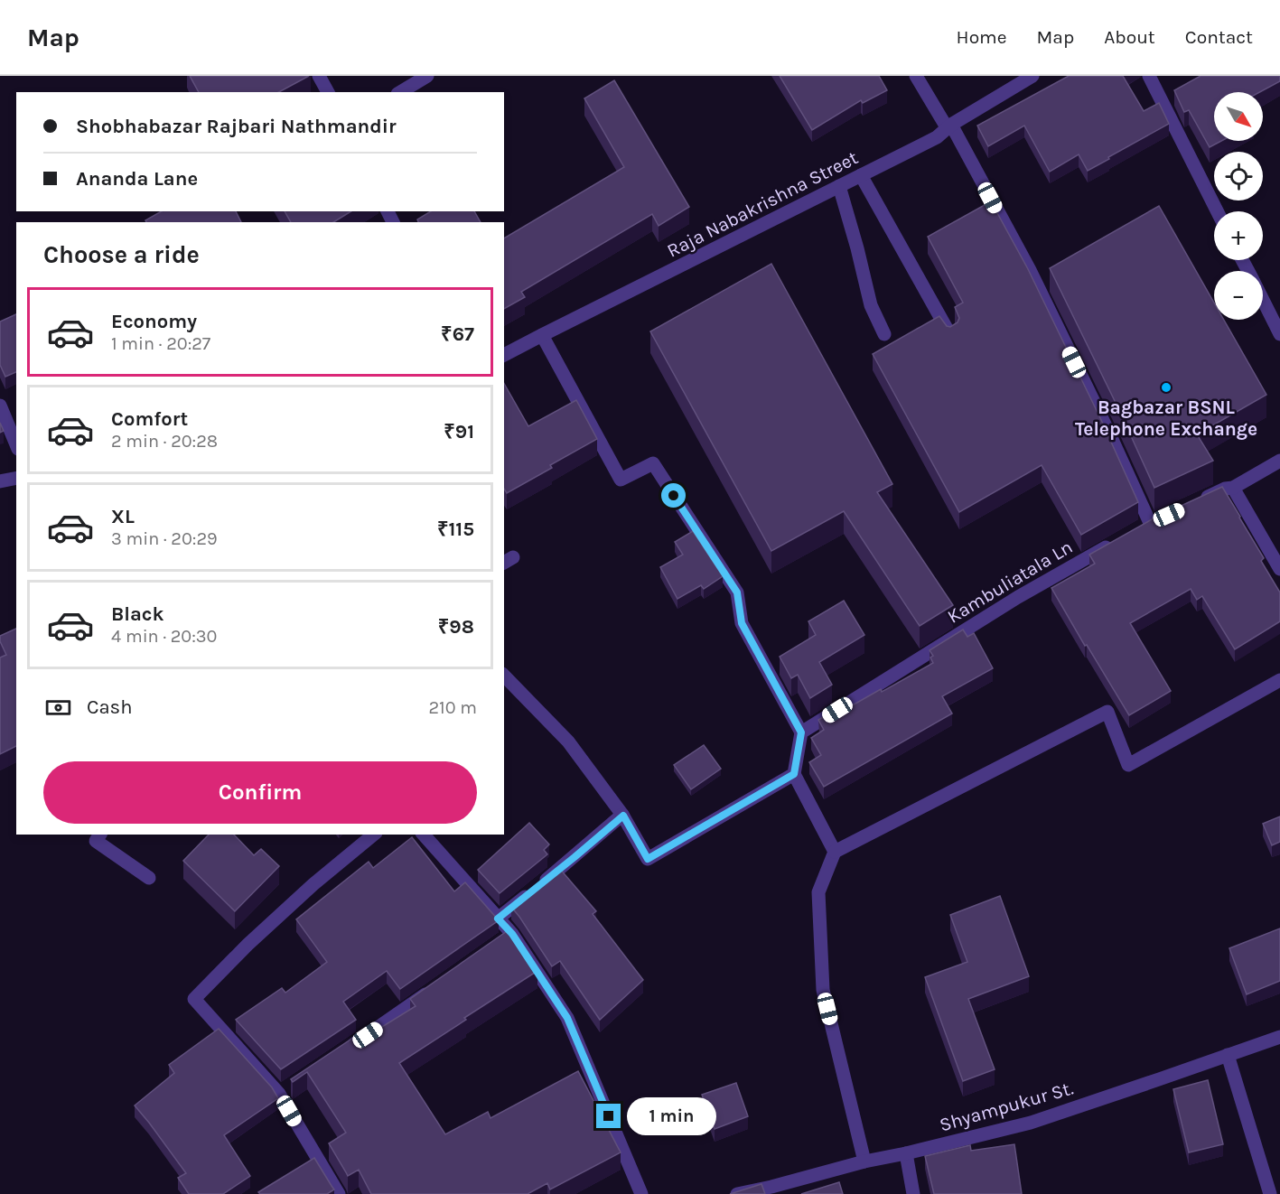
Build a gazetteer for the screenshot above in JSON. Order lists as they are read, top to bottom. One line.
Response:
{"streets":{"street":["Raja Nabakrishna Street","Kambuliatala Ln","Shyampukur St."]},"places":["Bagbazar BSNL Telephone Exchange"],"north":"bottom right","page":{"header":"Map","nav":["Home","Map","About","Contact"],"map_buttons":["+","−"],"banner":["Shobhabazar Rajbari Nathmandir","Ananda Lane"],"heading":"Choose a ride","list":[{"name":"Economy","note":"1 min · 20:27","value":"₹67"},{"name":"Comfort","note":"2 min · 20:28","value":"₹91"},{"name":"XL","note":"3 min · 20:29","value":"₹115"},{"name":"Black","note":"4 min · 20:30","value":"₹98"}],"pay":["Cash","210 m"],"buttons":"Confirm","bubble":"1 min"}}
